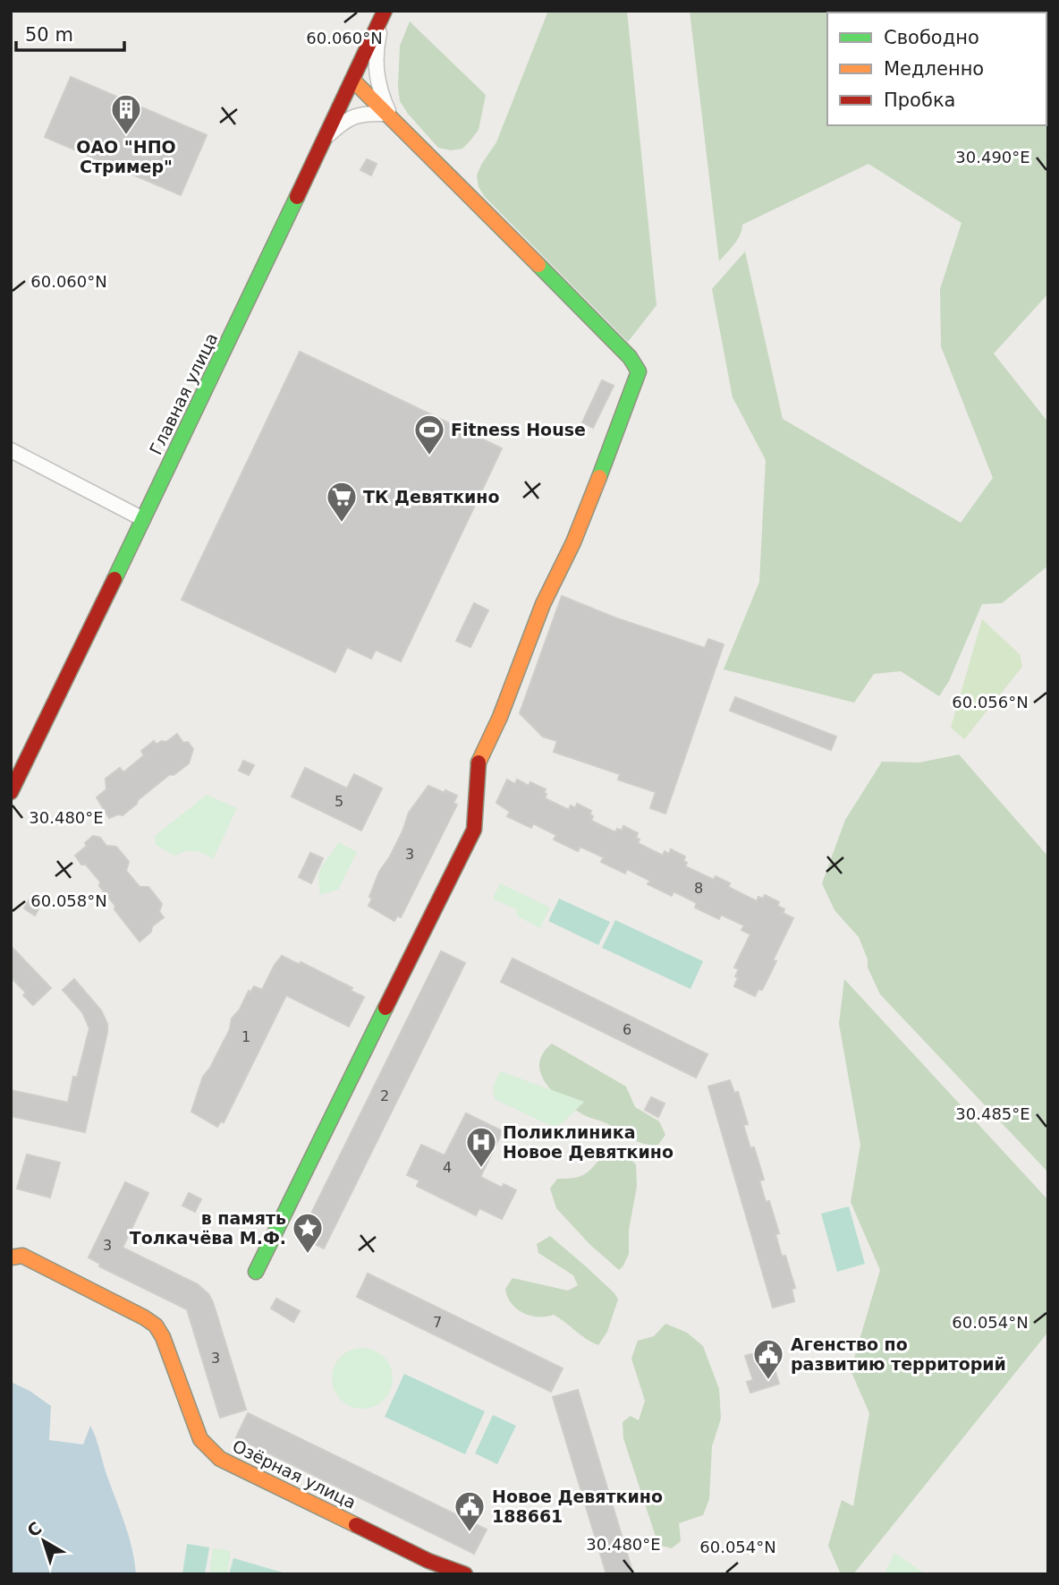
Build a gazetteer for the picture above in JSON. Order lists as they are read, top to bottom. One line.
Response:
{"streets":{"street":["Главная улица","Озёрная улица"]},"places":{"building":["ОАО \"НПО Стример\""],"sports":["Fitness House"],"supermarket":["ТК Девяткино"],"hospital":["Поликлиника Новое Девяткино"],"place":["в память Толкачёва М.Ф."],"public building":["Агенство по развитию территорий","Новое Девяткино 188661"]},"house_numbers":["5","3","8","6","1","2","4","3","7","3"],"legend":["Свободно","Медленно","Пробка"],"scale_bar":"50 m","north":"top left","coordinates":["60.060°N","30.490°E","60.056°N","30.480°E","60.058°N","30.485°E","60.054°N"]}
